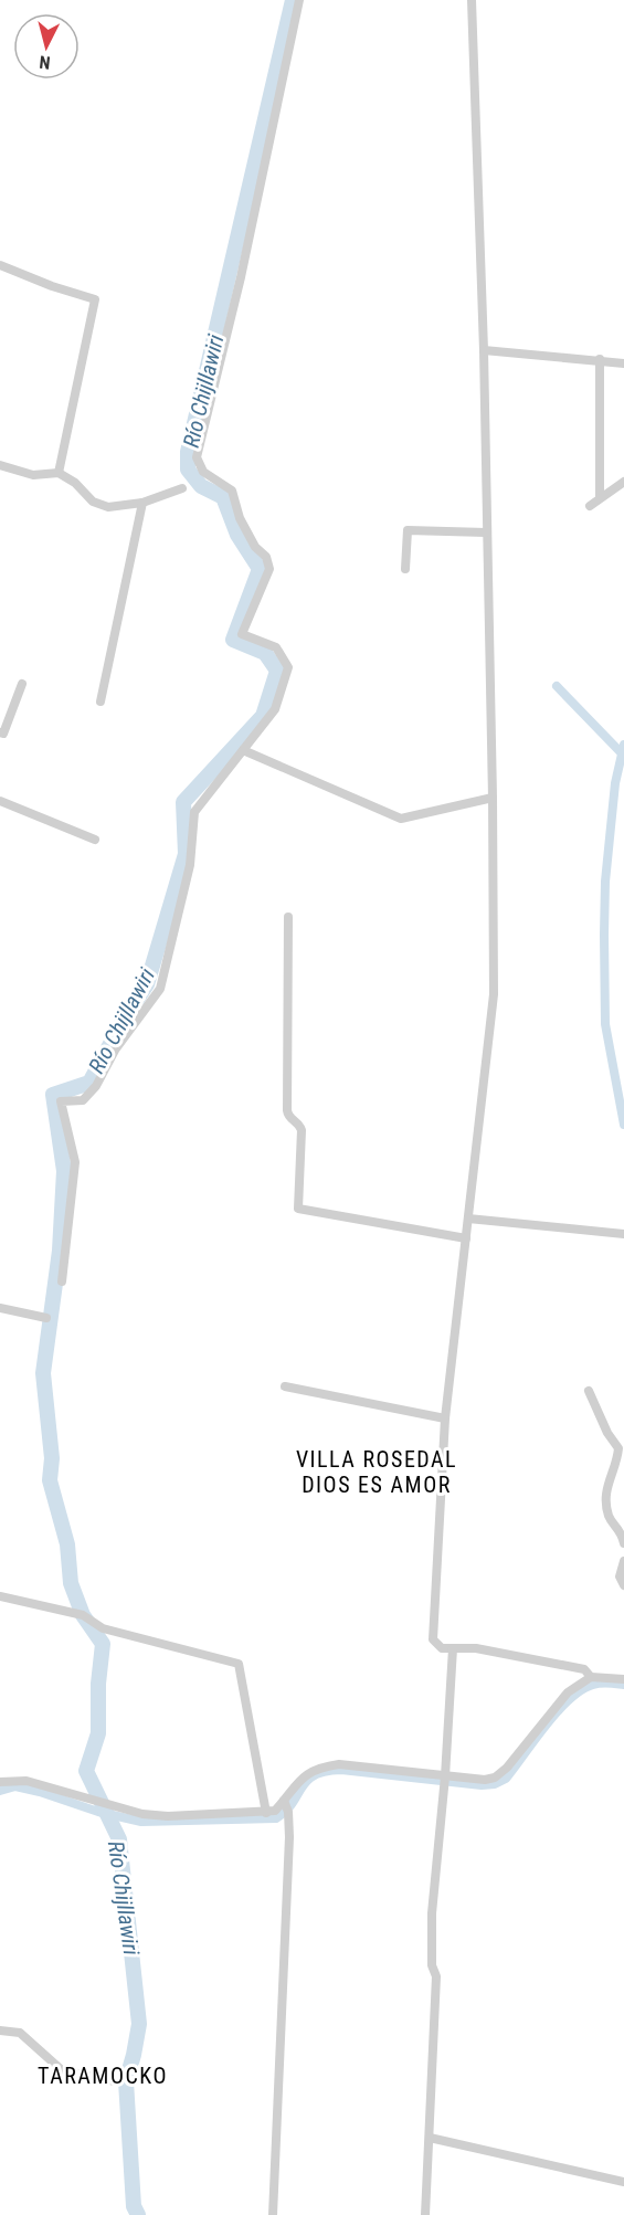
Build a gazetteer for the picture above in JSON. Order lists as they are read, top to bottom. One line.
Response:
{"districts":["VILLA ROSEDAL DIOS ES AMOR","TARAMOCKO"],"water":["Río Chijllawiri"],"north":"bottom"}
